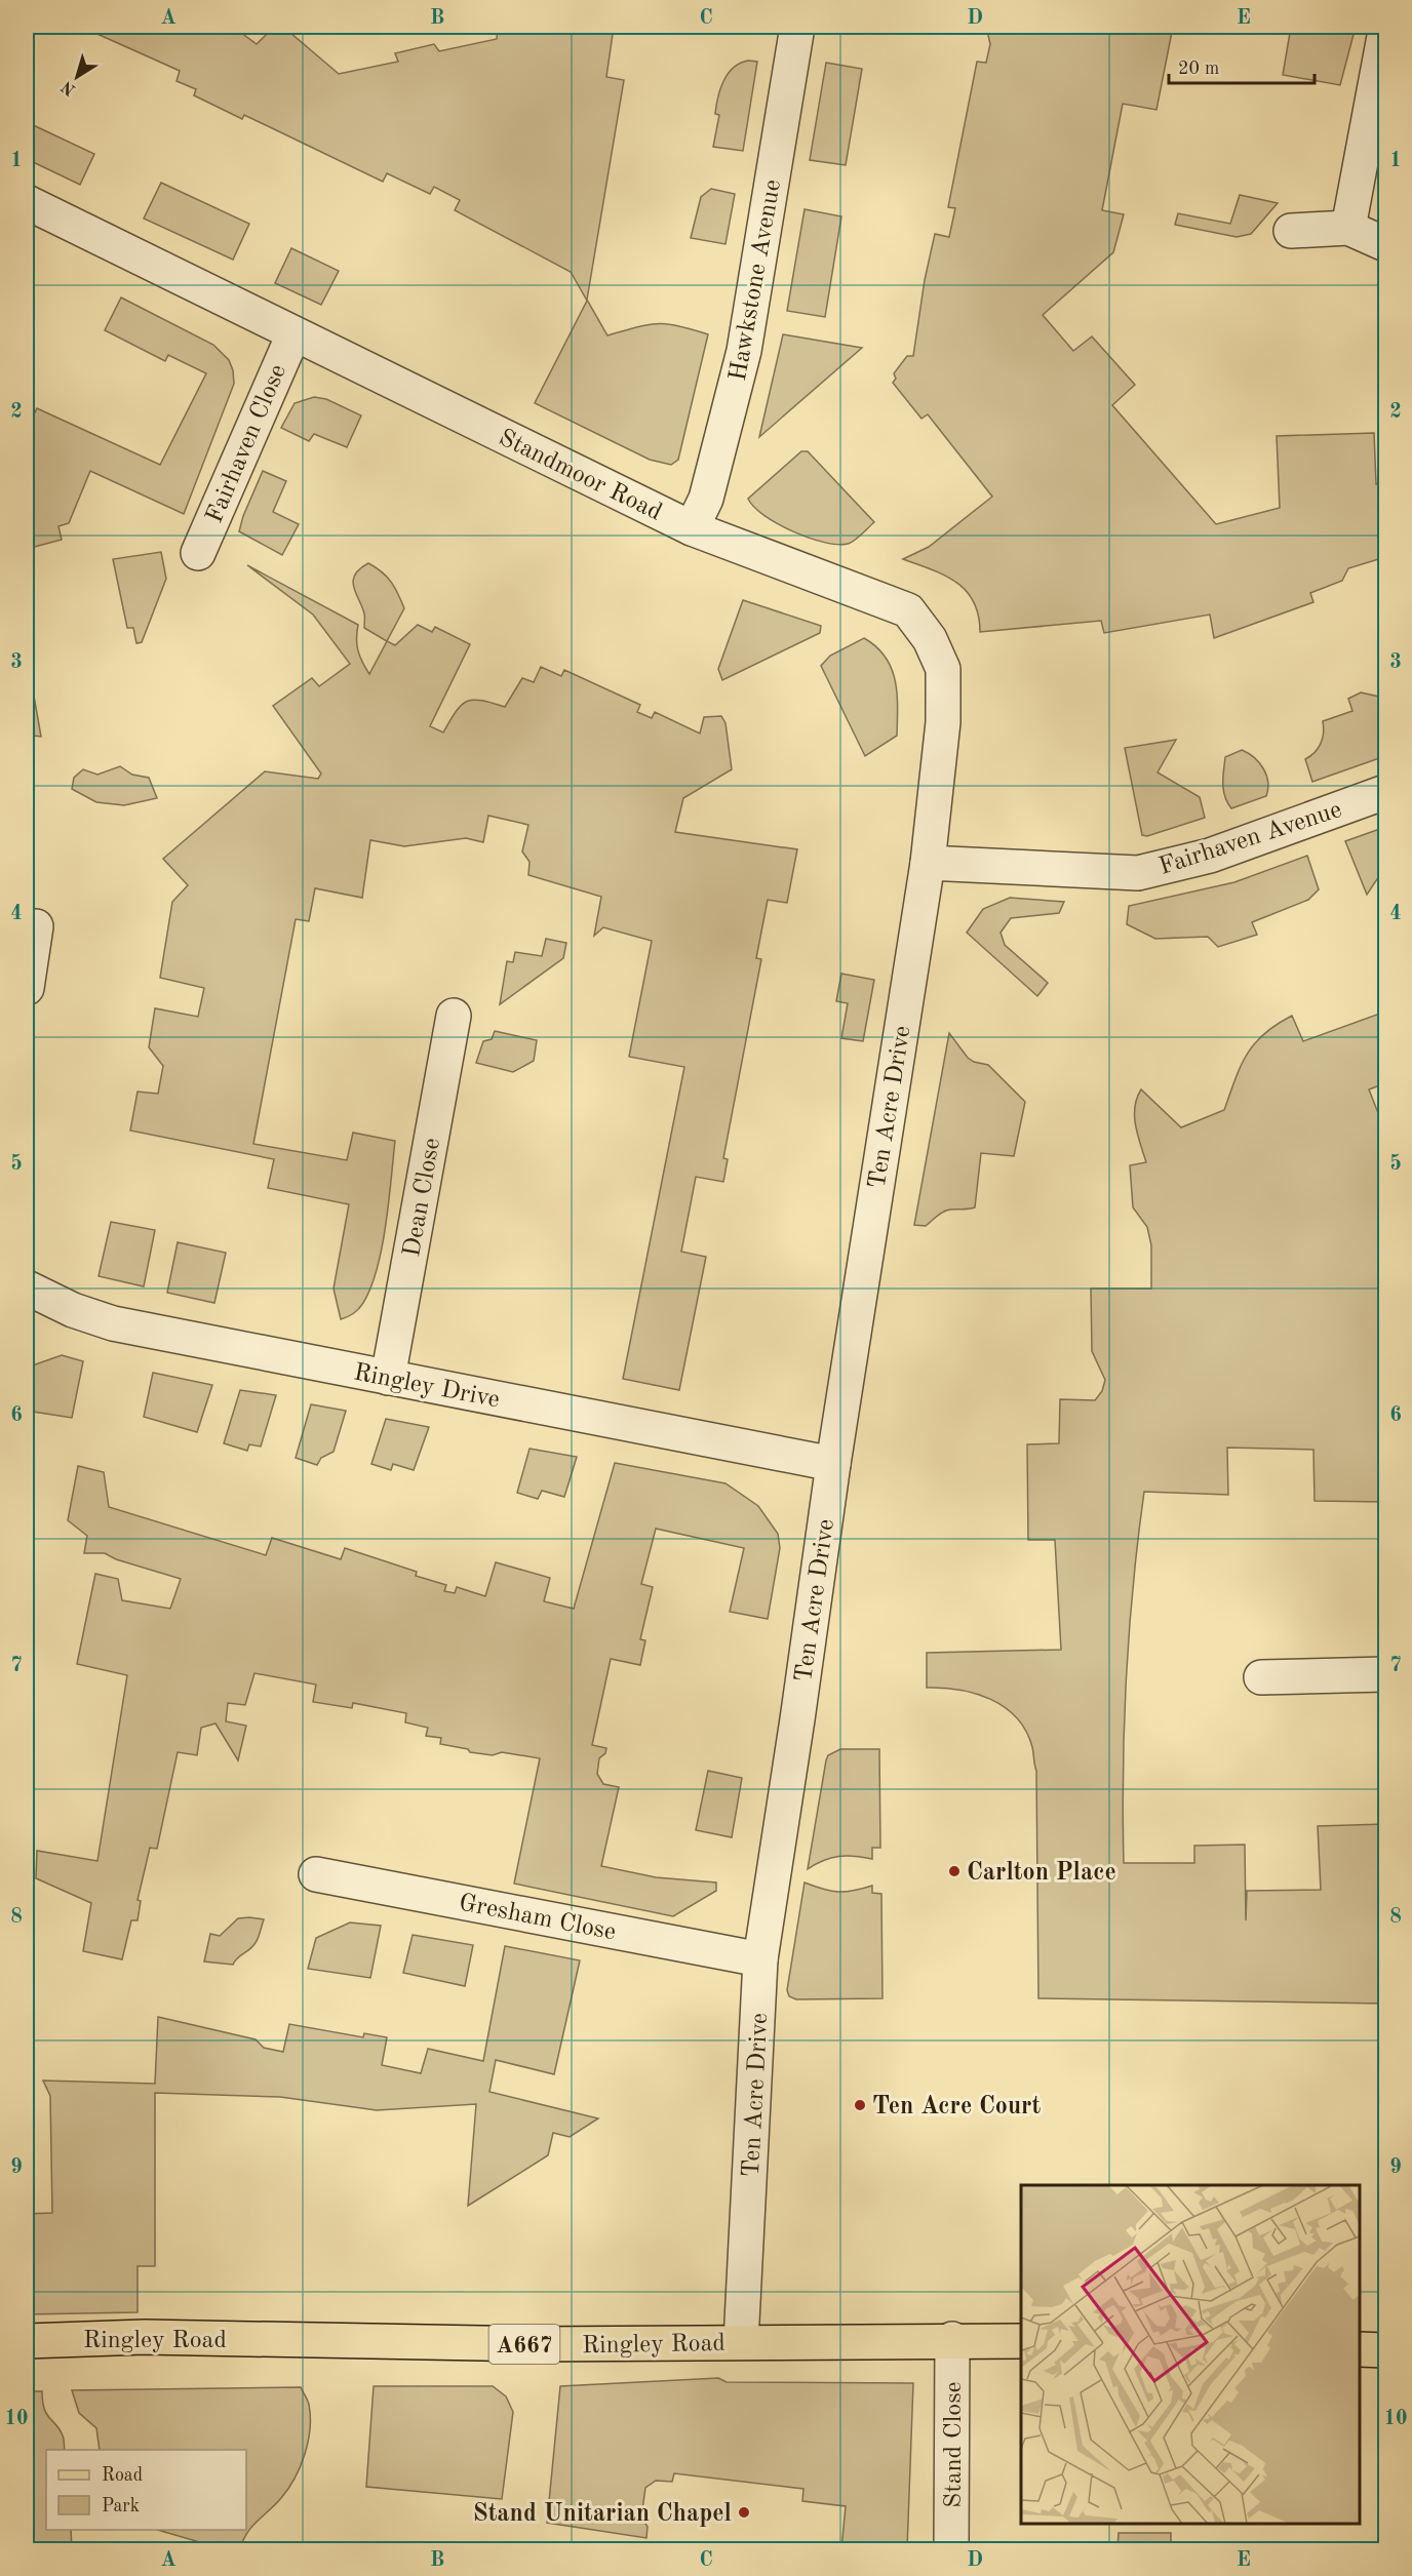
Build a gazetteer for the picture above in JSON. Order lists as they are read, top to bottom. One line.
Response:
{"streets":{"main road":["Ringley Road","A667"],"street":["Hawkstone Avenue","Fairhaven Close","Standmoor Road","Fairhaven Avenue","Ten Acre Drive","Dean Close","Ringley Drive","Gresham Close","Stand Close"]},"crossings":[["Hawkstone Avenue","Standmoor Road"],["Fairhaven Close","Standmoor Road"],["Standmoor Road","Fairhaven Avenue"],["Standmoor Road","Ten Acre Drive"],["Fairhaven Avenue","Ten Acre Drive"],["Ten Acre Drive","Ringley Drive"],["Ten Acre Drive","Gresham Close"],["Ten Acre Drive","Ringley Road"],["Dean Close","Ringley Drive"],["Ringley Road","Stand Close"]],"places":["Carlton Place","Ten Acre Court","Stand Unitarian Chapel"],"legend":["Road","Park"],"scale_bar":"20 m","north":"bottom left","grid":{"columns":["A","B","C","D","E"],"rows":["1","2","3","4","5","6","7","8","9","10"]}}
